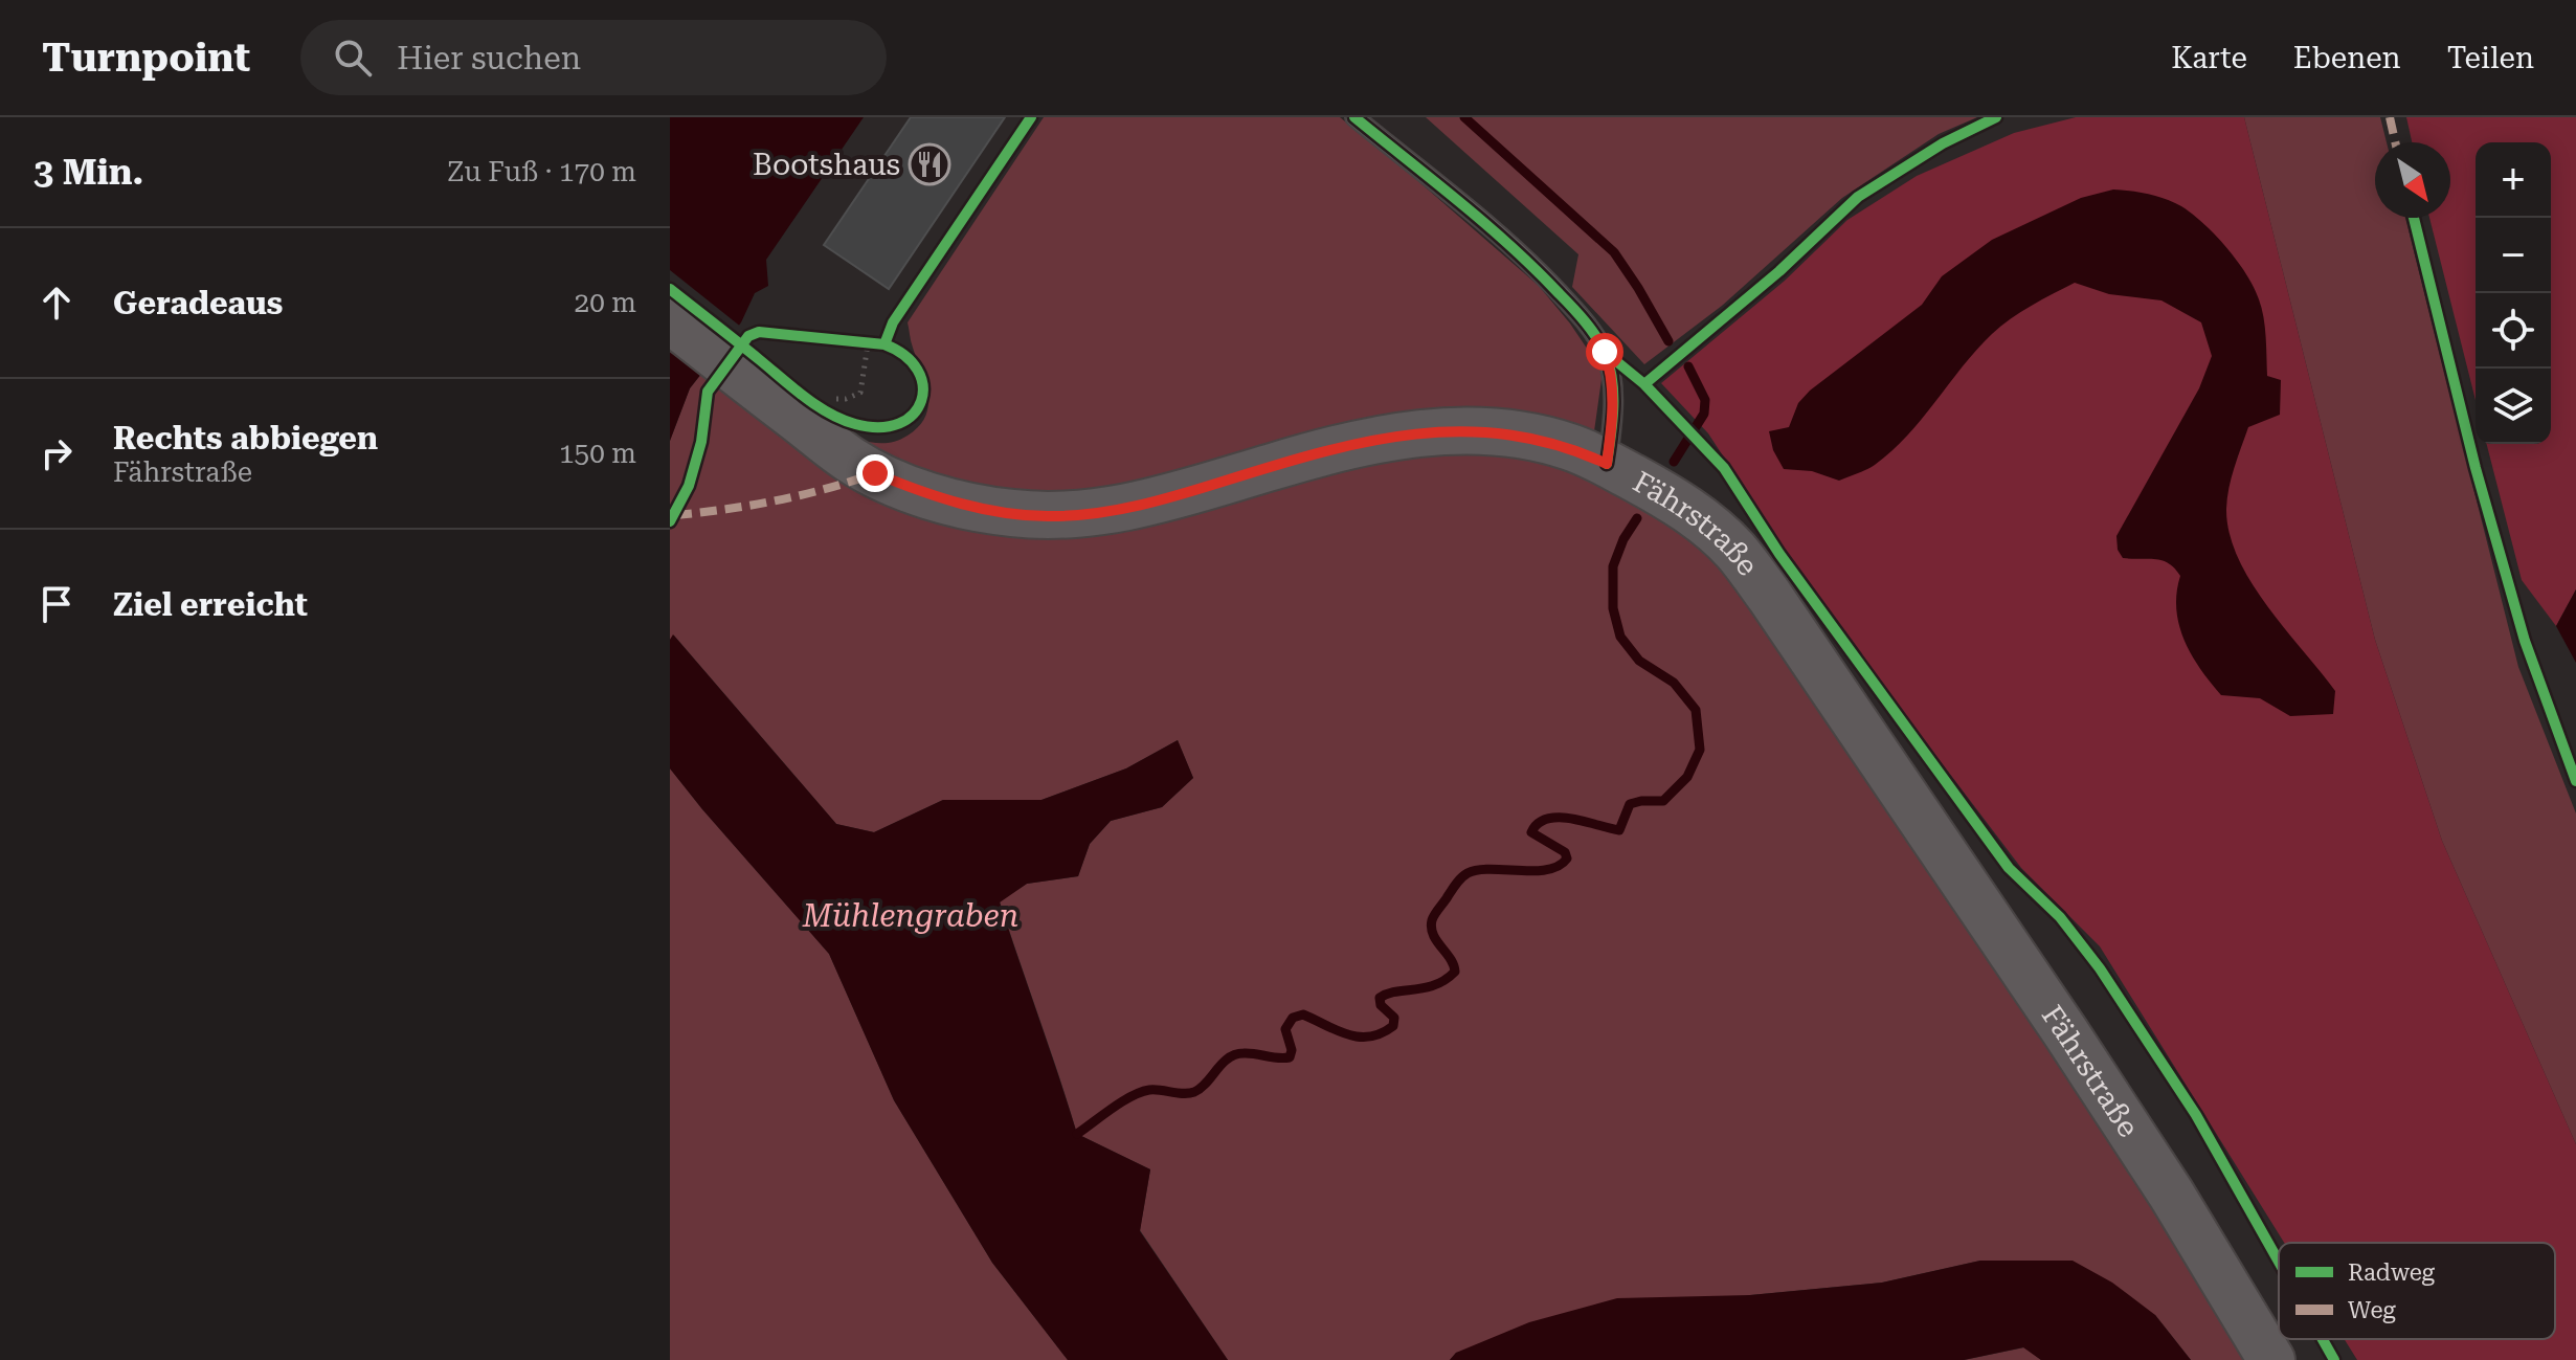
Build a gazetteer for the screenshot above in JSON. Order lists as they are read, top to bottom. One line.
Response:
{"streets":{"main road":["Fährstraße"]},"water":["Mühlengraben"],"places":{"restaurant":["Bootshaus"]},"legend":["Radweg","Weg"],"north":"bottom right","page":{"header":"Turnpoint","search":"Hier suchen","nav":["Karte","Ebenen","Teilen"],"heading":["3 Min.","Zu Fuß · 170 m"],"map_buttons":["+","−"],"list":[["Geradeaus","20 m"],["Rechts abbiegen","Fährstraße","150 m"],"Ziel erreicht"]}}
